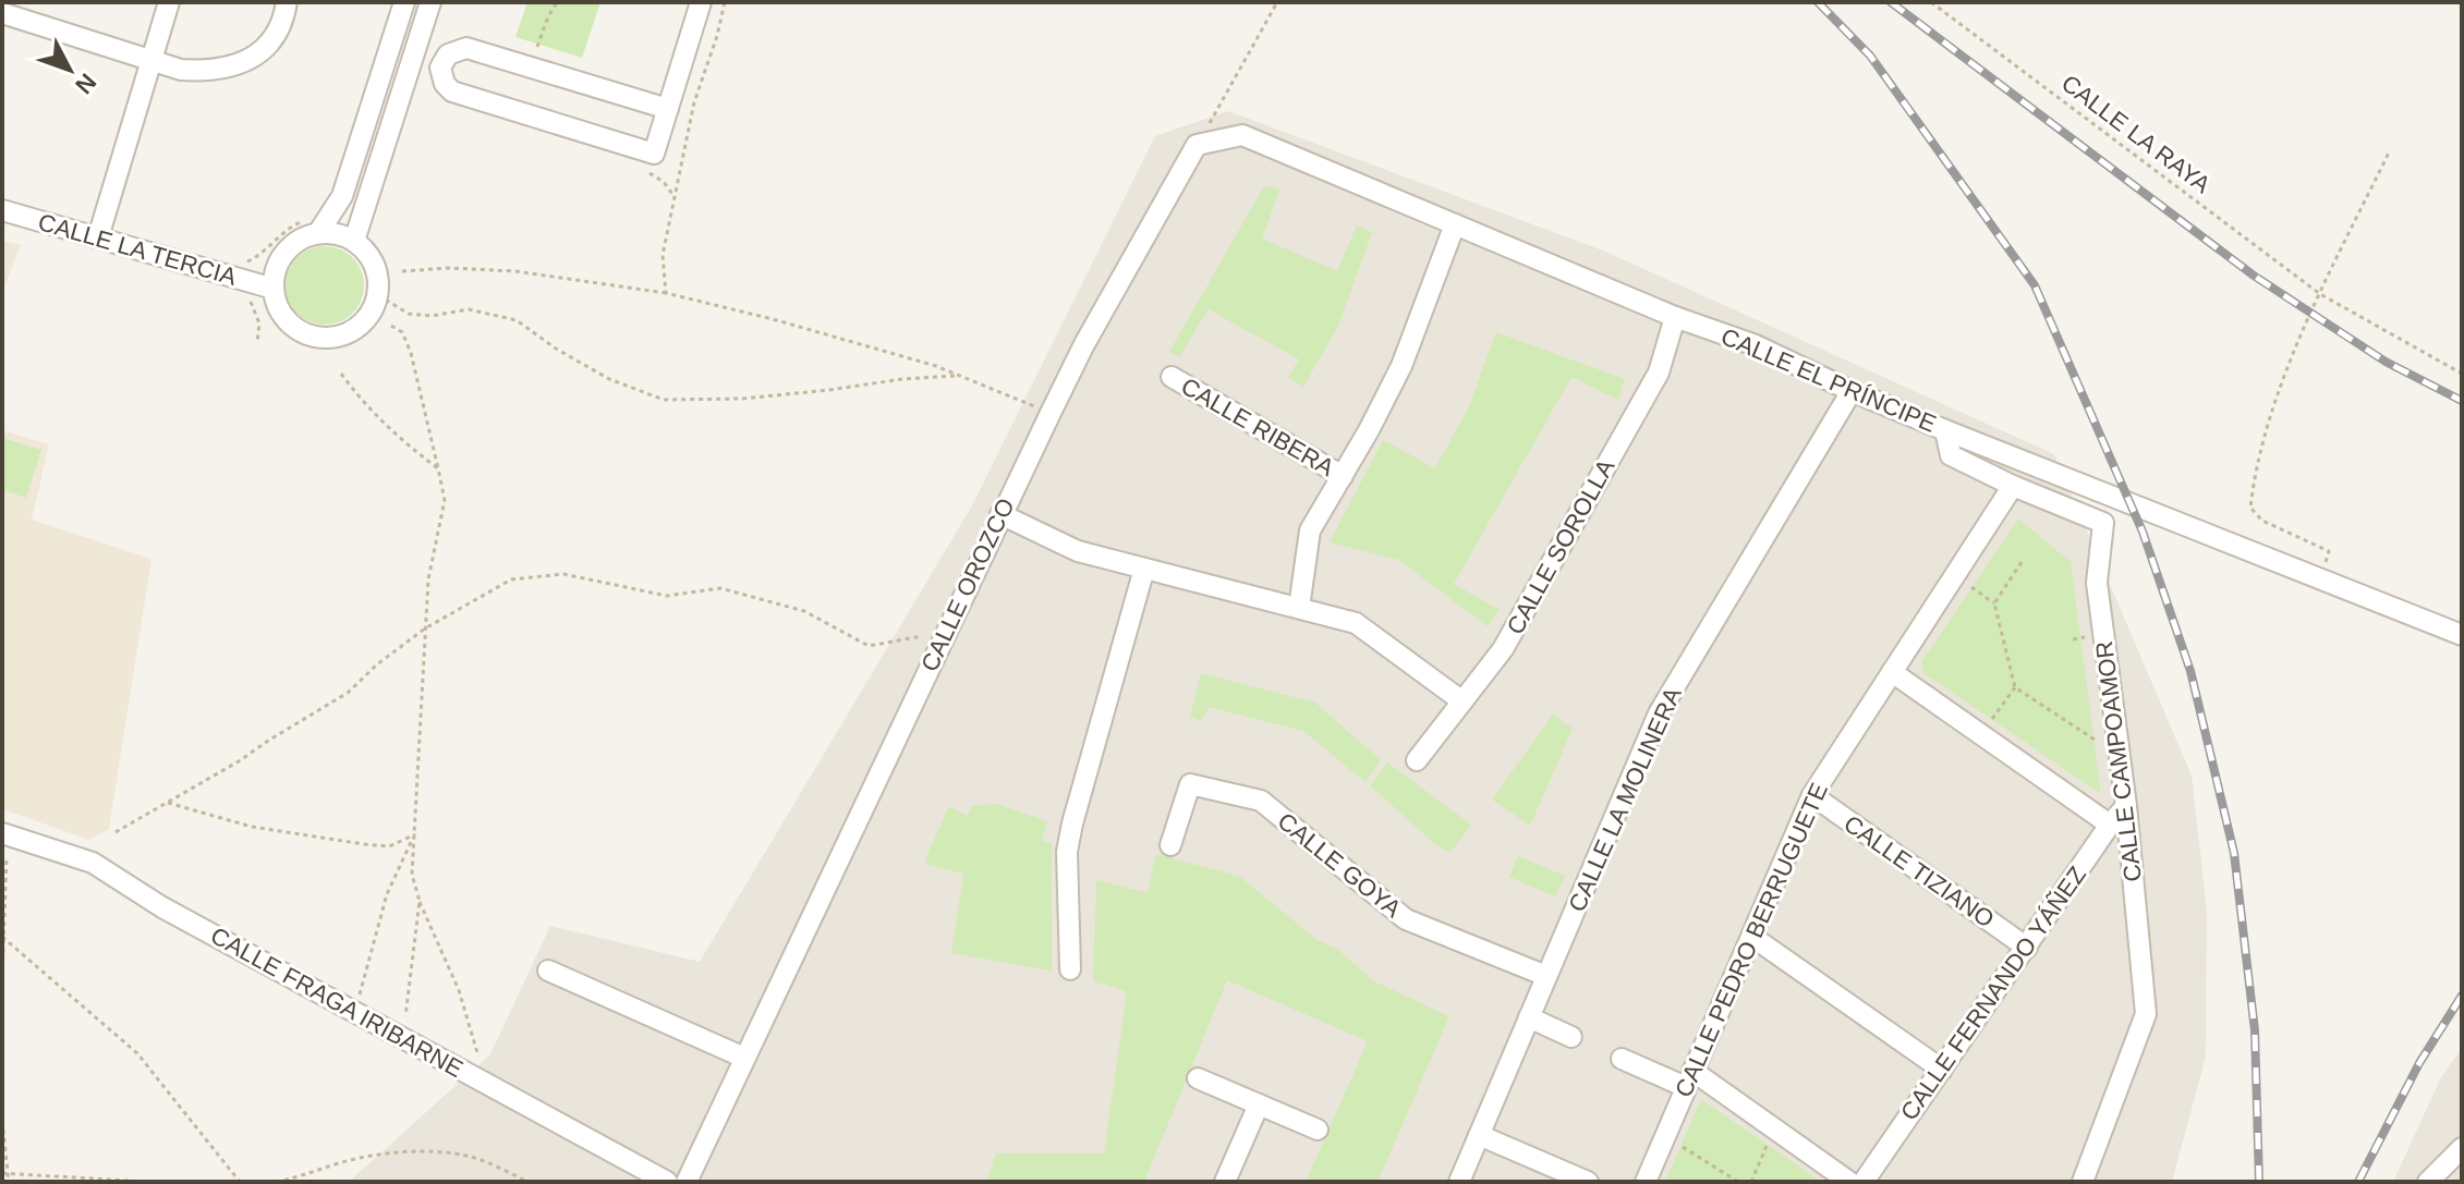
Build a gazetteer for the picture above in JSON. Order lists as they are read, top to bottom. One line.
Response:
{"streets":{"street":["CALLE LA TERCIA","CALLE EL PRÍNCIPE","CALLE RIBERA","CALLE SOROLLA","CALLE OROZCO","CALLE CAMPOAMOR","CALLE LA MOLINERA","CALLE GOYA","CALLE TIZIANO","CALLE PEDRO BERRUGUETE","CALLE FERNANDO YÁÑEZ","CALLE FRAGA IRIBARNE"],"path":["CALLE LA RAYA"]},"crossings":[["CALLE EL PRÍNCIPE","CALLE SOROLLA"],["CALLE EL PRÍNCIPE","CALLE OROZCO"],["CALLE EL PRÍNCIPE","CALLE CAMPOAMOR"],["CALLE EL PRÍNCIPE","CALLE LA MOLINERA"],["CALLE CAMPOAMOR","CALLE PEDRO BERRUGUETE"],["CALLE CAMPOAMOR","CALLE FERNANDO YÁÑEZ"],["CALLE LA MOLINERA","CALLE GOYA"],["CALLE TIZIANO","CALLE PEDRO BERRUGUETE"],["CALLE TIZIANO","CALLE FERNANDO YÁÑEZ"]],"north":"bottom right"}
